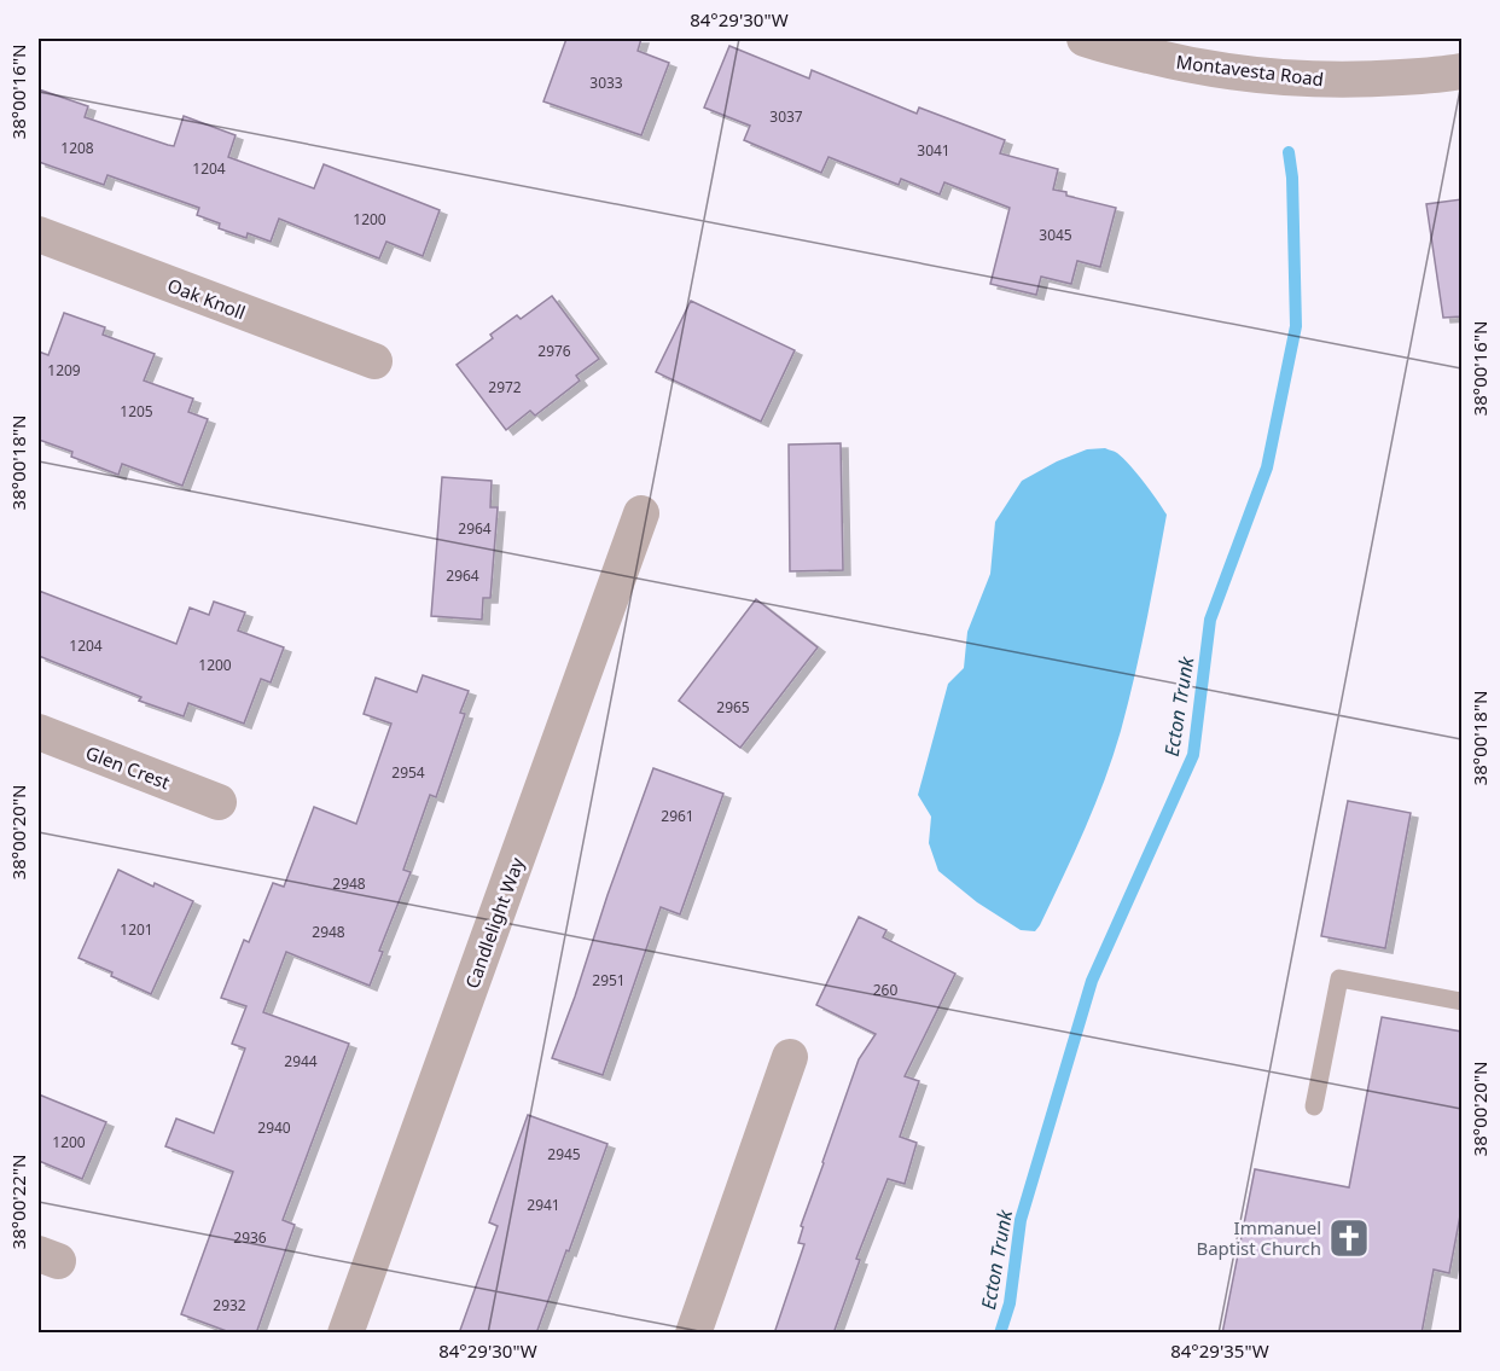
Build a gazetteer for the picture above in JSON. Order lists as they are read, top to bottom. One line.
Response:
{"streets":{"street":["Montavesta Road","Oak Knoll","Glen Crest","Candlelight Way"]},"water":["Ecton Trunk"],"places":{"church":["Immanuel Baptist Church"]},"house_numbers":["3033","3037","1208","3041","1204","1200","3045","2976","1209","2972","1205","2964","2964","1204","1200","2965","2954","2961","2948","1201","2948","2951","260","2944","2940","1200","2945","2941","2936","2932"],"coordinates":["84°29'30\"W","38°00'16\"N","38°00'18\"N","38°00'20\"N","38°00'22\"N","84°29'35\"W"]}
